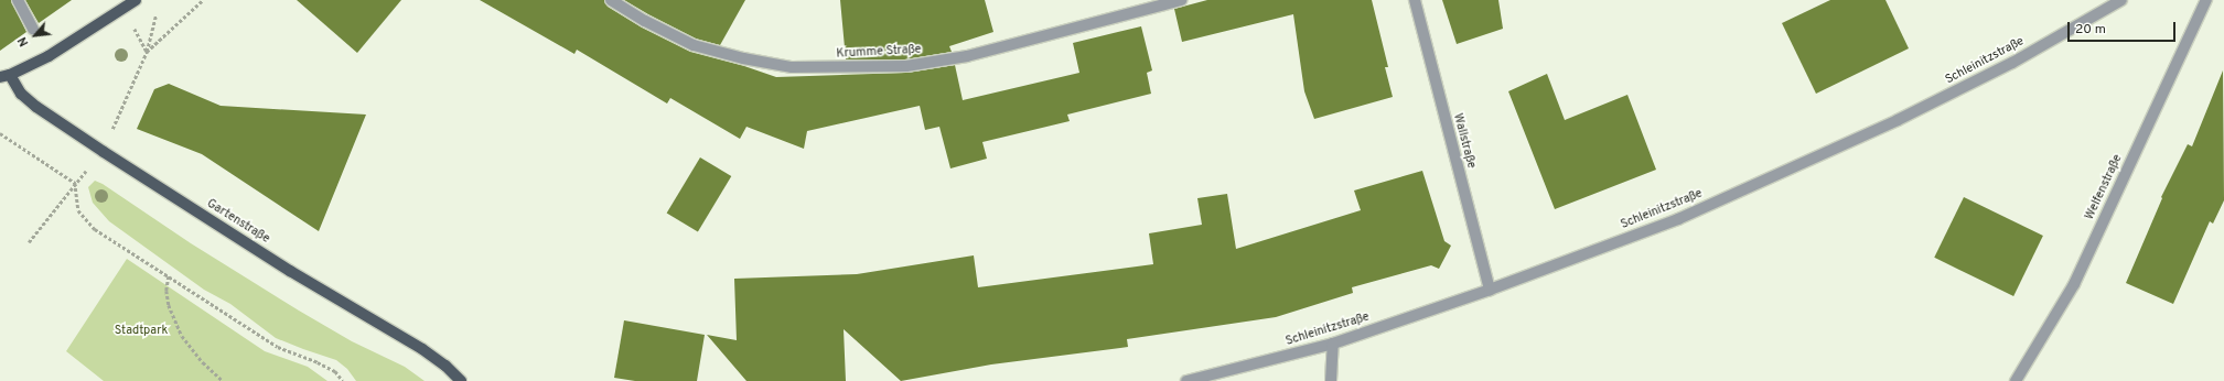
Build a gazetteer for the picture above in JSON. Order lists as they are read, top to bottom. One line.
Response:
{"streets":{"main road":["Gartenstraße"],"street":["Krumme Straße","Schleinitzstraße","Wallstraße","Welfenstraße"]},"crossings":[["Schleinitzstraße","Wallstraße"]],"parks":["Stadtpark"],"scale_bar":"20 m","north":"bottom left"}
